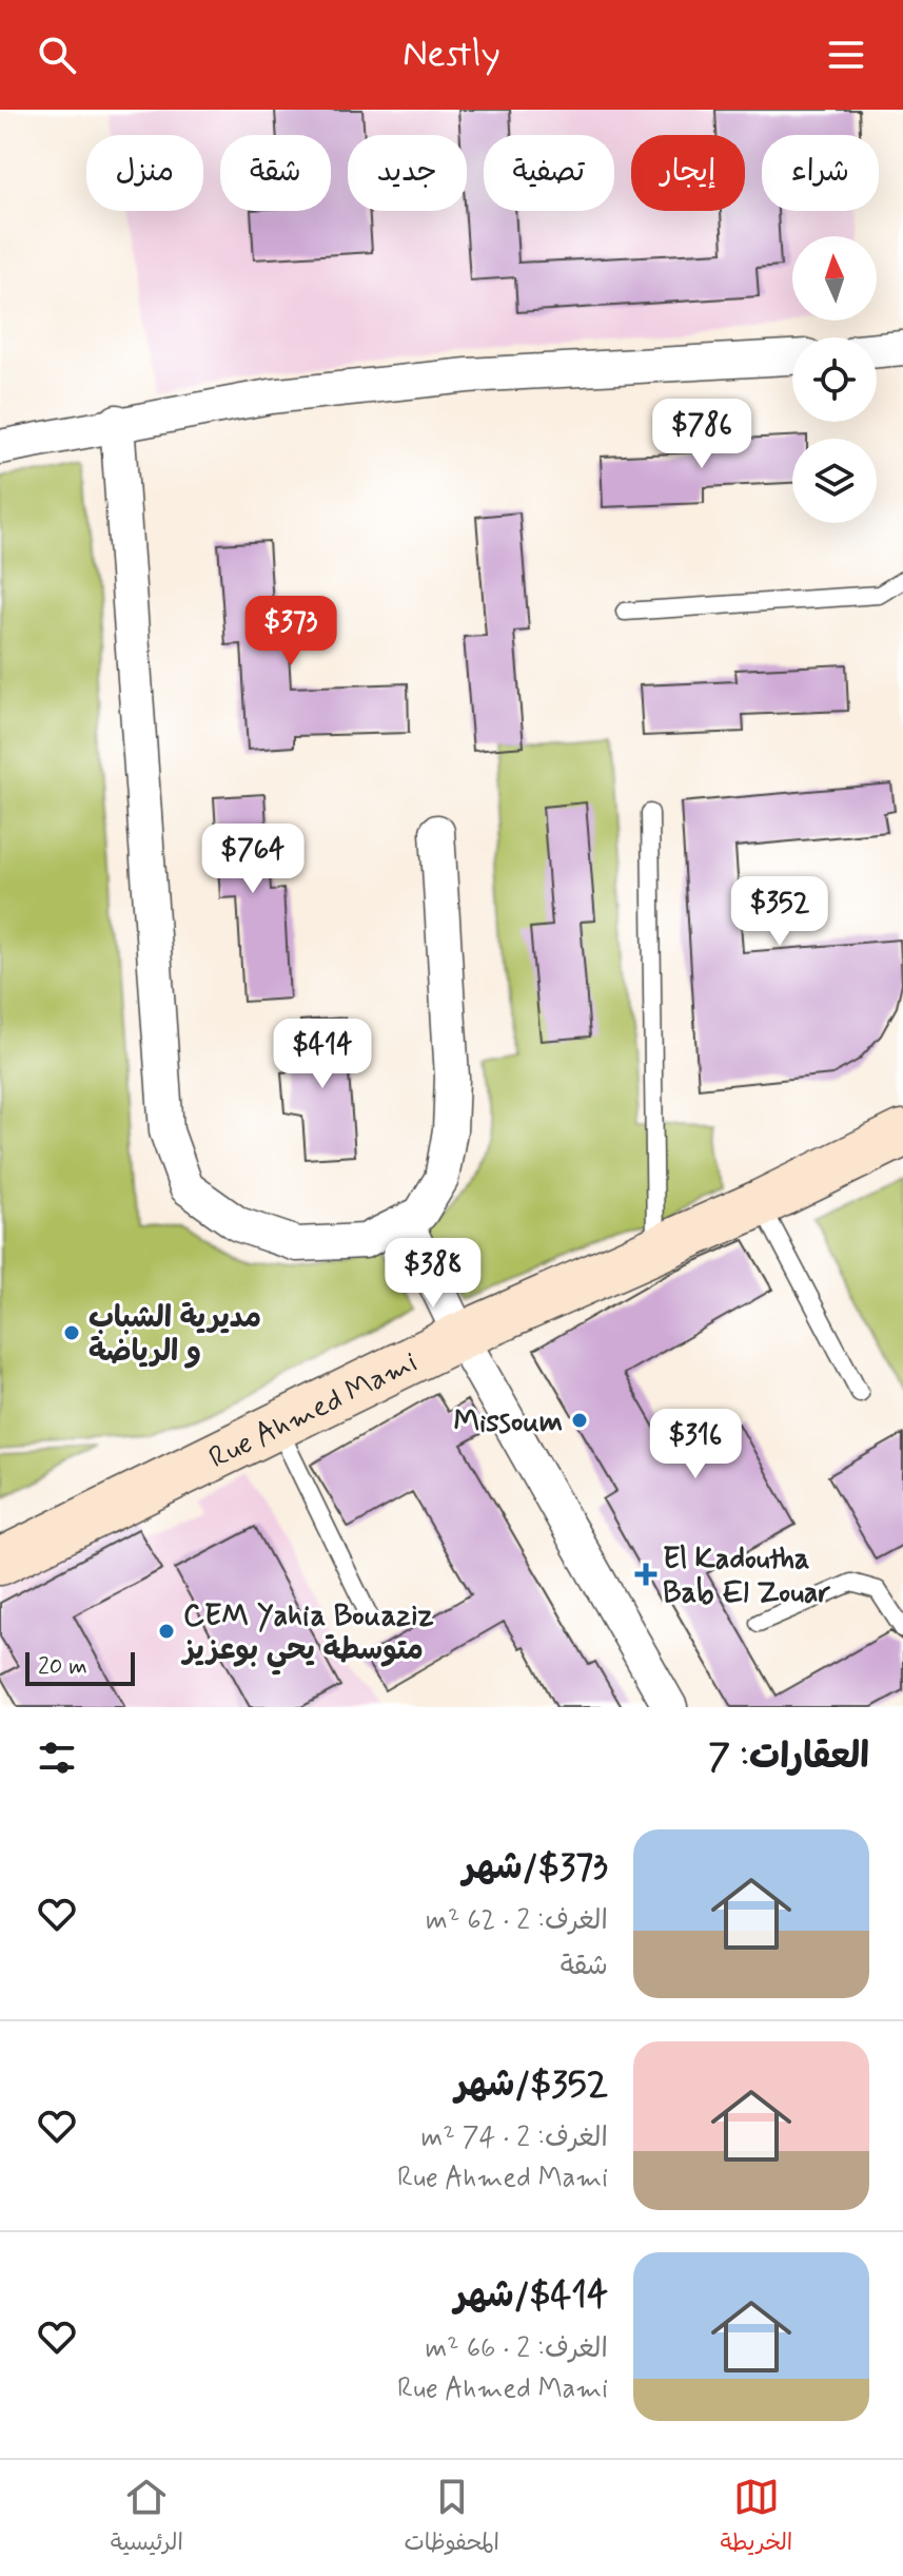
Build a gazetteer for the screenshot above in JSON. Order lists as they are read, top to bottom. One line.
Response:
{"streets":{"street":["Rue Ahmed Mami"]},"places":{"other":["مديرية الشباب و الرياضة","Missoum","CEM Yahia Bouaziz متوسطة يحي بوعزيز"],"health":["El Kadoutha Bab El Zouar"]},"scale_bar":"20 m","north":"top","page":{"header":"Nestly","chip":["شراء","إيجار","تصفية","جديد","شقة","منزل"],"price":["$786","$373","$764","$352","$414","$388","$316"],"scale":"20 m","heading":"العقارات: 7","list":[{"name":"$373/شهر","note":"الغرف: 2 · 62 m² · شقة"},{"name":"$352/شهر","note":"الغرف: 2 · 74 m² · Rue Ahmed Mami"},{"name":"$414/شهر","note":"الغرف: 2 · 66 m² · Rue Ahmed Mami"}],"tabs":["الخريطة","المحفوظات","الرئيسية"]}}
